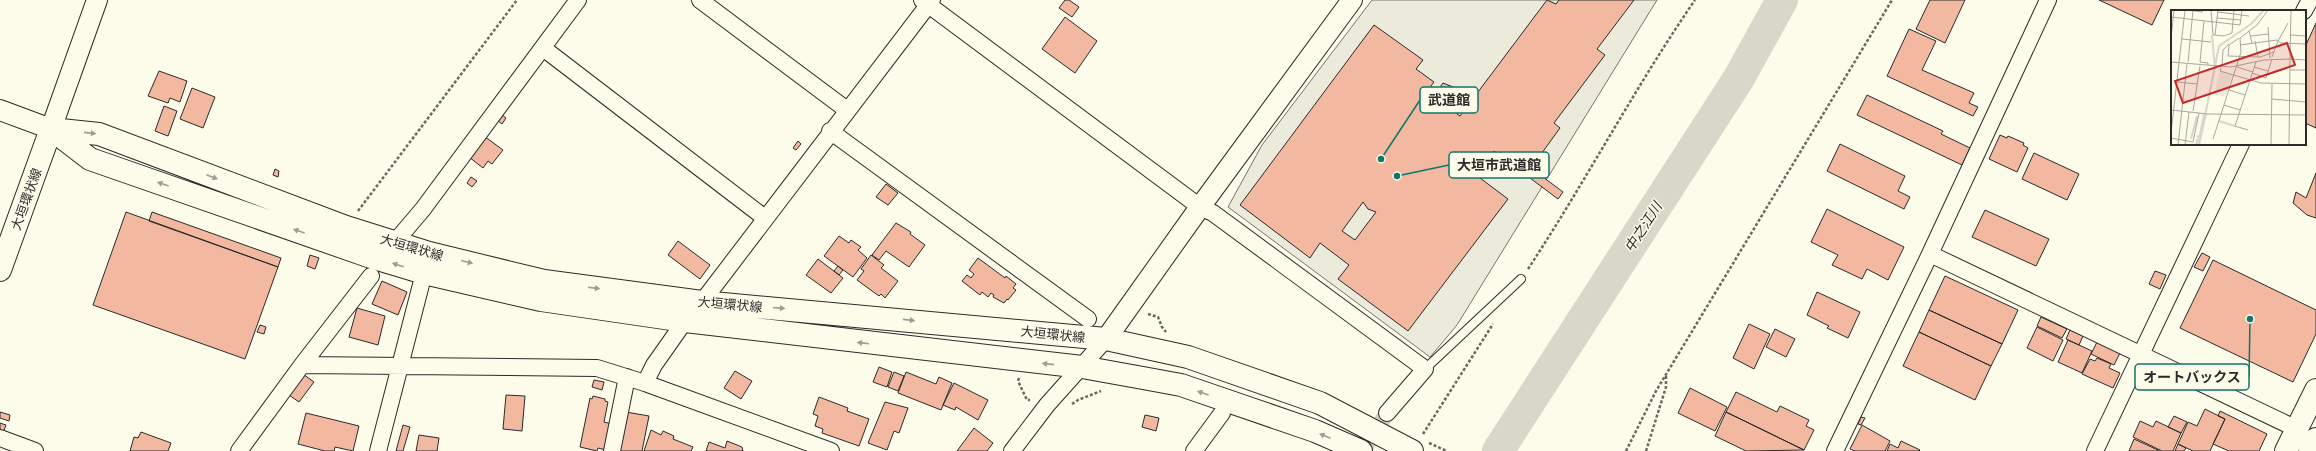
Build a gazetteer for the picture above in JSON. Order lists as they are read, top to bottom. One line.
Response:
{"streets":{"main road":["大垣環状線"]},"water":["中之江川"],"places":["武道館","大垣市武道館","オートバックス"]}
